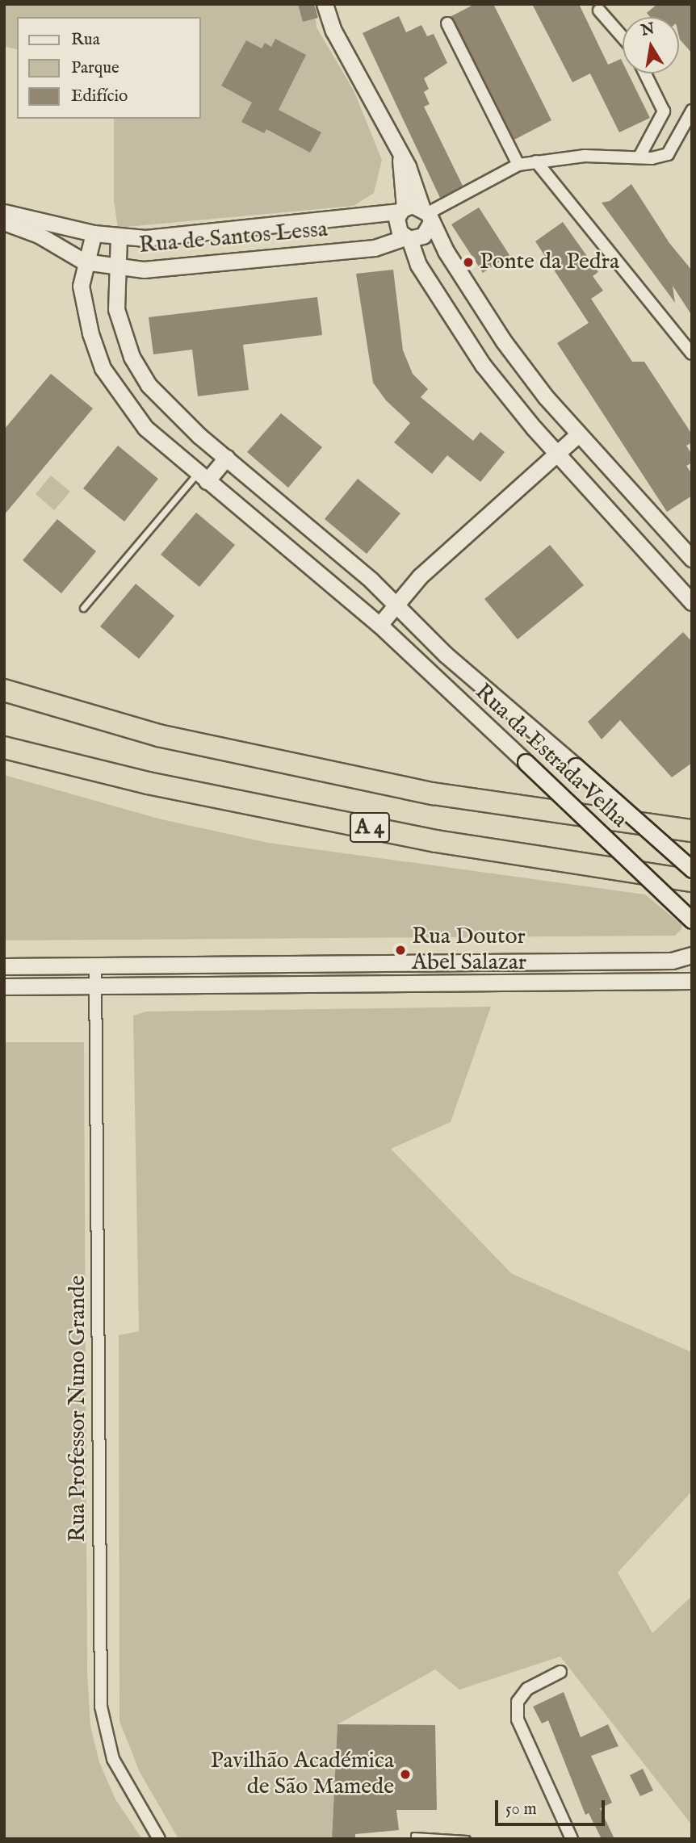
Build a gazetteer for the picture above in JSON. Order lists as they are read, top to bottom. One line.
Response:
{"streets":{"highway":["A 4"],"street":["Rua de Santos Lessa","Rua da Estrada Velha","Rua Professor Nuno Grande"]},"crossings":[["Rua de Santos Lessa","Rua da Estrada Velha"]],"places":["Ponte da Pedra","Rua Doutor Abel Salazar","Pavilhão Académica de São Mamede"],"legend":["Rua","Parque","Edifício"],"scale_bar":"50 m","north":"top"}
